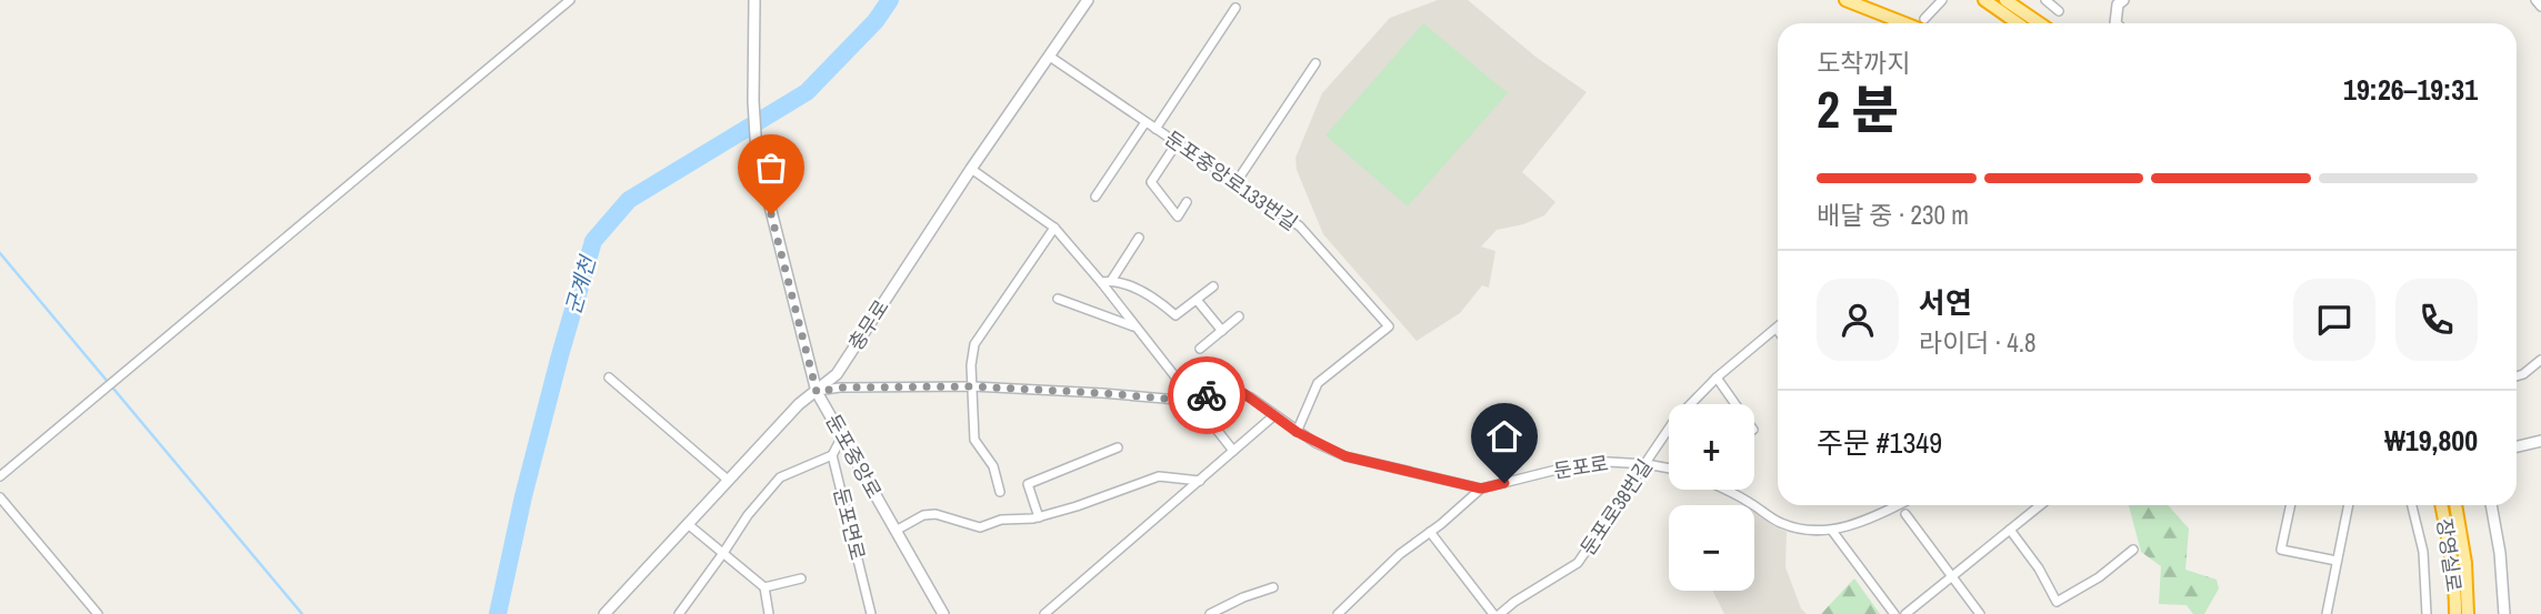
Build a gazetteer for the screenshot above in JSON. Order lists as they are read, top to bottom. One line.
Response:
{"streets":{"highway":["장영실로"],"street":["둔포중앙로133번길","충무로","둔포중앙로","둔포로","둔포로38번길","둔포면로"]},"crossings":[["둔포중앙로133번길","충무로"],["둔포중앙로133번길","둔포로"],["충무로","둔포중앙로"],["충무로","둔포로"],["둔포중앙로","둔포로"],["둔포로","둔포로38번길"]],"water":["군계천"],"page":{"heading":["2 분","도착까지","19:26–19:31"],"panel":["서연","라이더 · 4.8","주문 #1349","₩19,800"],"bar":"배달 중 · 230 m","map_buttons":["+","−"]}}
